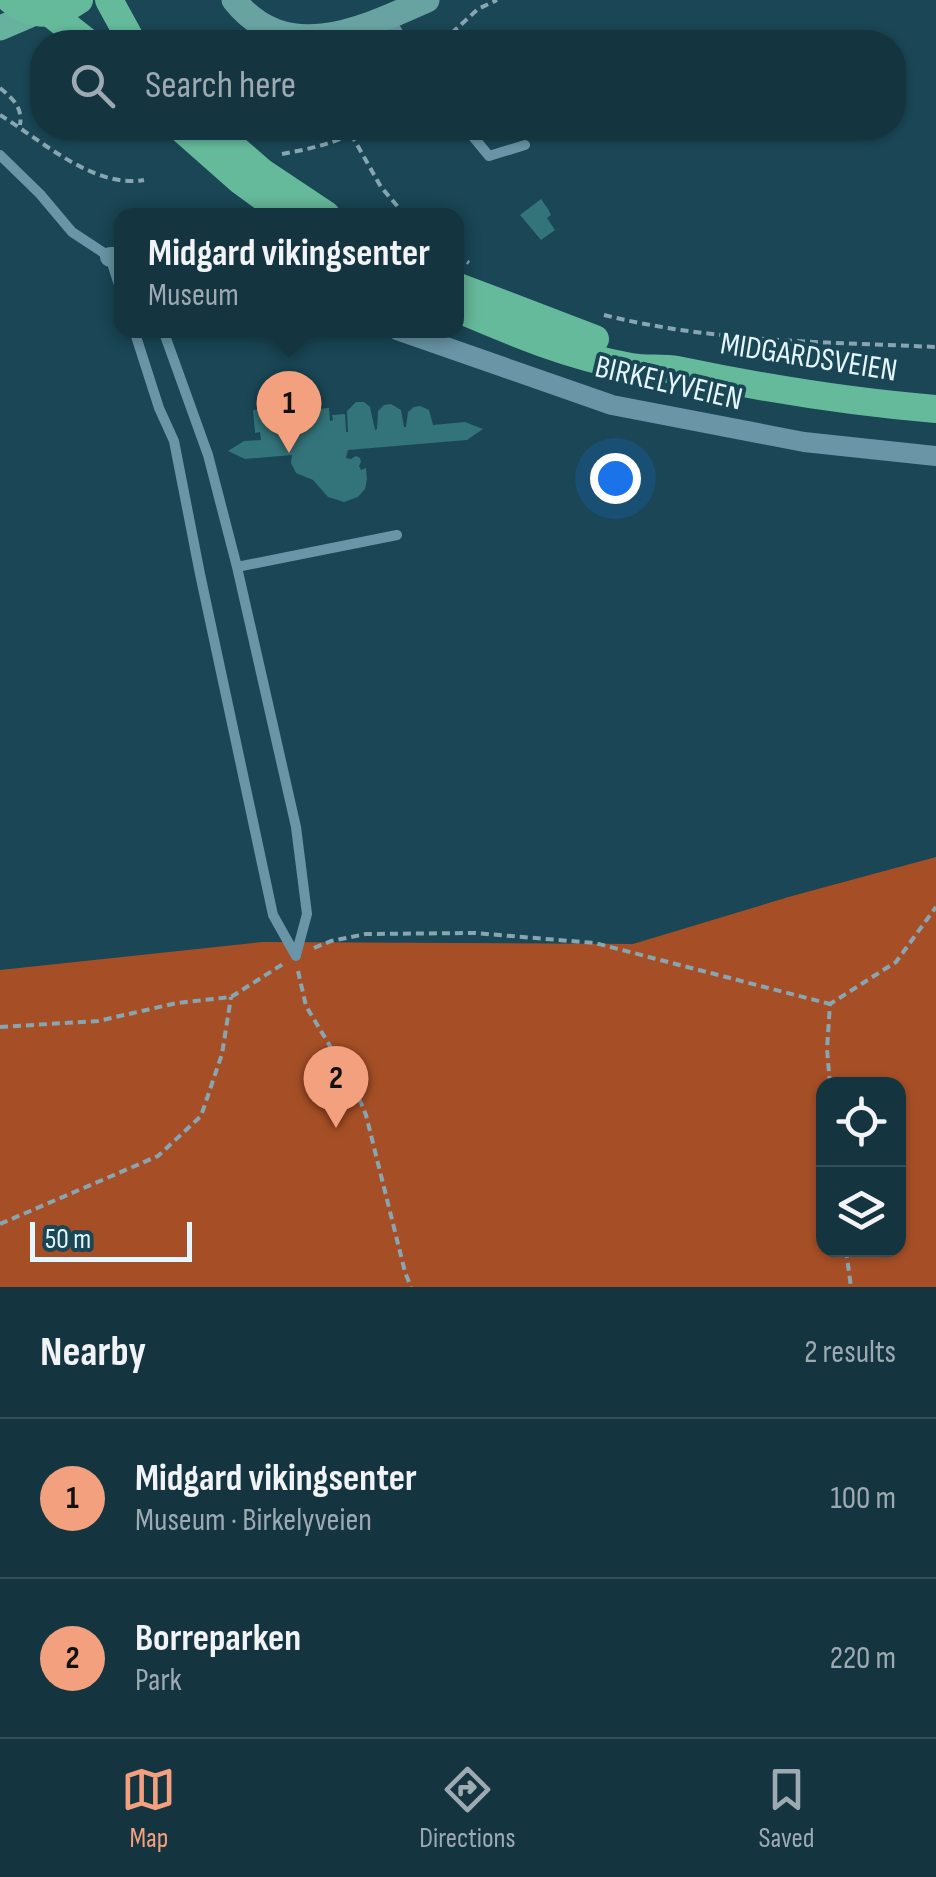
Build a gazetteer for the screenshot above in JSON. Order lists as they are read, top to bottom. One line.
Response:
{"streets":{"highway":["MIDGARDSVEIEN"],"street":["BIRKELYVEIEN"]},"scale_bar":"50 m","page":{"search":"Search here","popup":["Midgard vikingsenter","Museum"],"pins":["1","2"],"scale":"50 m","heading":["Nearby","2 results"],"list":[{"mark":"1","name":"Midgard vikingsenter","note":"Museum · Birkelyveien","value":"100 m"},{"mark":"2","name":"Borreparken","note":"Park","value":"220 m"}],"nav":["Map","Directions","Saved"]}}
